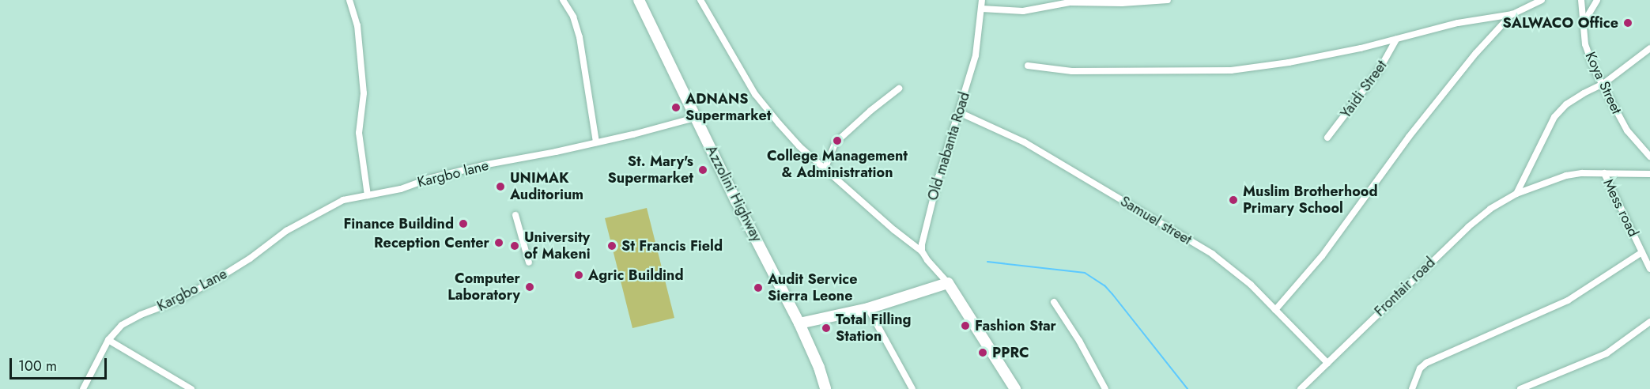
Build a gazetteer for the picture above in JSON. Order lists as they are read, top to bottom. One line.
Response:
{"streets":{"main road":["Azzolini Highway"],"street":["Koya Street","Yaidi Street","Old mabanta Road","Kargbo lane","Mess road","Samuel street","Frontair road","Kargbo Lane"]},"crossings":[["Old mabanta Road","Samuel street"],["Kargbo lane","Azzolini Highway"],["Kargbo lane","Kargbo Lane"],["Mess road","Frontair road"],["Samuel street","Frontair road"]],"places":["SALWACO Office","ADNANS Supermarket","College Management & Administration","St. Mary's Supermarket","UNIMAK Auditorium","Muslim Brotherhood Primary School","Finance Buildind","Reception Center","University of Makeni","St Francis Field","Agric Buildind","Computer Laboratory","Audit Service Sierra Leone","Fashion Star","Total Filling Station","PPRC"],"scale_bar":"100 m"}
